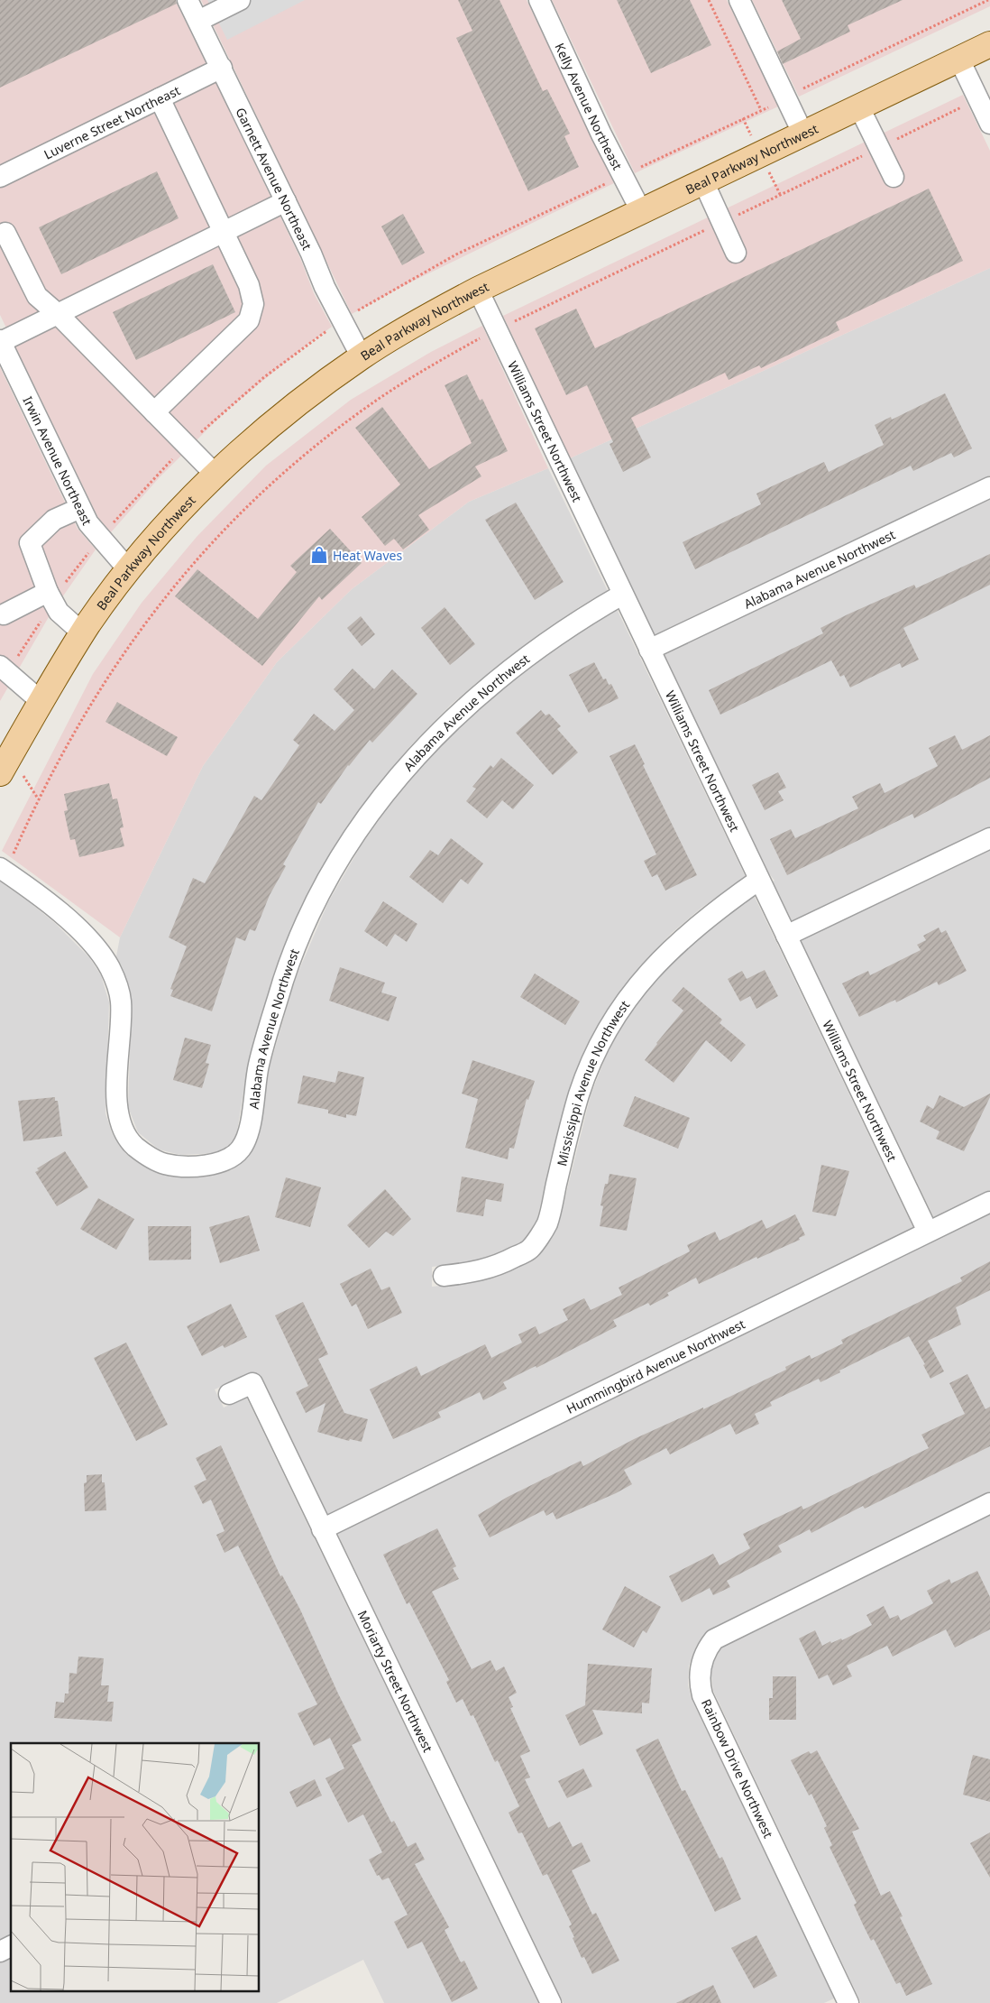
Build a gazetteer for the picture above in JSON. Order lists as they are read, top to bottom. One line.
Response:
{"streets":{"main road":["Beal Parkway Northwest"],"street":["Kelly Avenue Northeast","Luverne Street Northeast","Garnett Avenue Northeast","Williams Street Northwest","Irwin Avenue Northeast","Alabama Avenue Northwest","Mississippi Avenue Northwest","Hummingbird Avenue Northwest","Moriarty Street Northwest","Rainbow Drive Northwest"]},"crossings":[["Kelly Avenue Northeast","Beal Parkway Northwest"],["Luverne Street Northeast","Garnett Avenue Northeast"],["Beal Parkway Northwest","Garnett Avenue Northeast"],["Beal Parkway Northwest","Williams Street Northwest"],["Beal Parkway Northwest","Irwin Avenue Northeast"],["Williams Street Northwest","Alabama Avenue Northwest"],["Williams Street Northwest","Mississippi Avenue Northwest"],["Williams Street Northwest","Hummingbird Avenue Northwest"],["Hummingbird Avenue Northwest","Moriarty Street Northwest"]],"places":{"shop":["Heat Waves"]}}
